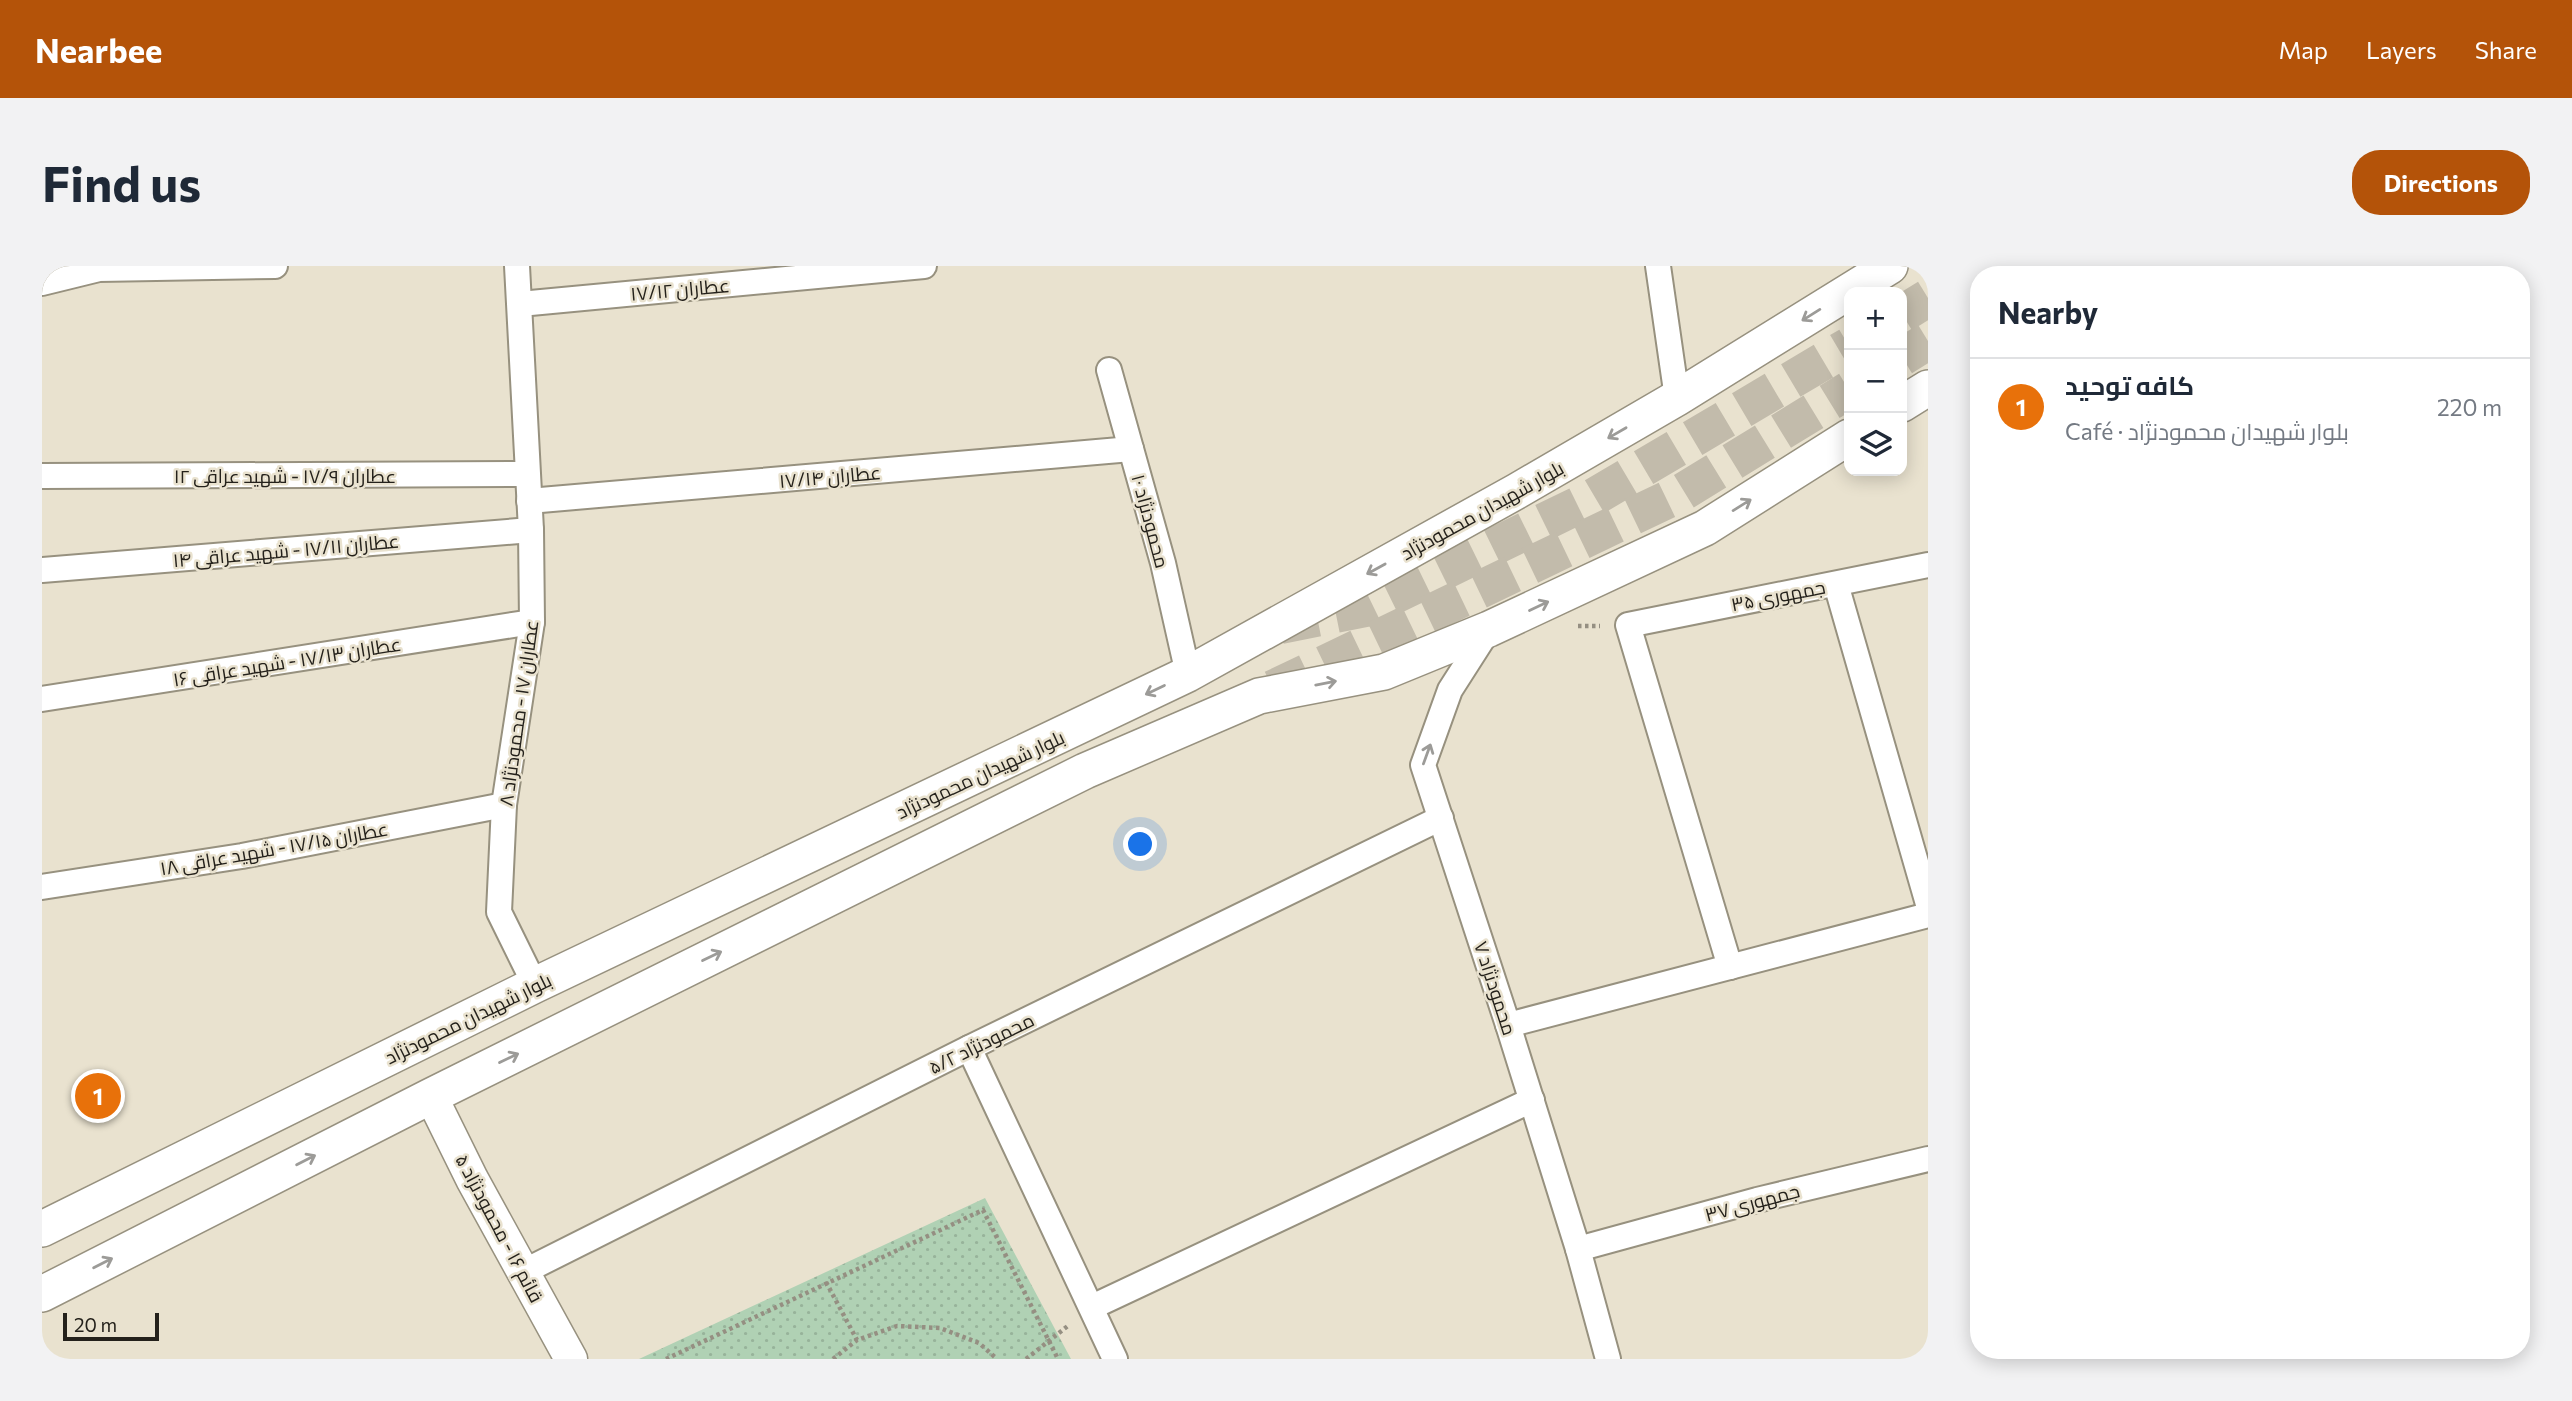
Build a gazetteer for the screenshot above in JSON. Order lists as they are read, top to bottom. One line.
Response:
{"streets":{"main road":["بلوار شهیدان محمودنژاد"],"street":["عطاران ۱۷/۱۲","عطاران ۱۷/۹ - شهید عراقی ۱۲","عطاران ۱۷/۱۴","محمودنژاد ۱۰","عطاران ۱۷/۱۱ - شهید عراقی ۱۴","جمهوری ۳۵","عطاران ۱۷/۱۳ - شهید عراقی ۱۶","عطاران ۱۷ - محمودنژاد ۸","عطاران ۱۷/۱۵ - شهید عراقی ۱۸","محمودنژاد ۷","محمودنژاد ۵/۲","جمهوری ۳۷","قائم ۱۶ - محمودنژاد ۵"]},"crossings":[["عطاران ۱۷/۱۲","عطاران ۱۷ - محمودنژاد ۸"],["عطاران ۱۷/۹ - شهید عراقی ۱۲","عطاران ۱۷ - محمودنژاد ۸"],["عطاران ۱۷/۱۴","محمودنژاد ۱۰"],["عطاران ۱۷/۱۴","عطاران ۱۷ - محمودنژاد ۸"],["بلوار شهیدان محمودنژاد","محمودنژاد ۱۰"],["بلوار شهیدان محمودنژاد","عطاران ۱۷ - محمودنژاد ۸"],["عطاران ۱۷/۱۱ - شهید عراقی ۱۴","عطاران ۱۷ - محمودنژاد ۸"],["عطاران ۱۷/۱۳ - شهید عراقی ۱۶","عطاران ۱۷ - محمودنژاد ۸"],["عطاران ۱۷ - محمودنژاد ۸","عطاران ۱۷/۱۵ - شهید عراقی ۱۸"],["محمودنژاد ۷","محمودنژاد ۵/۲"],["محمودنژاد ۷","جمهوری ۳۷"],["محمودنژاد ۵/۲","قائم ۱۶ - محمودنژاد ۵"]],"scale_bar":"20 m","page":{"header":"Nearbee","nav":["Map","Layers","Share"],"buttons":"Directions","title":"Find us","heading":"Nearby","map_buttons":["+","−"],"list":[{"mark":"1","name":"کافه توحید","note":"Café · بلوار شهیدان محمودنژاد","value":"220 m"}],"pins":"1","scale":"20 m"}}
